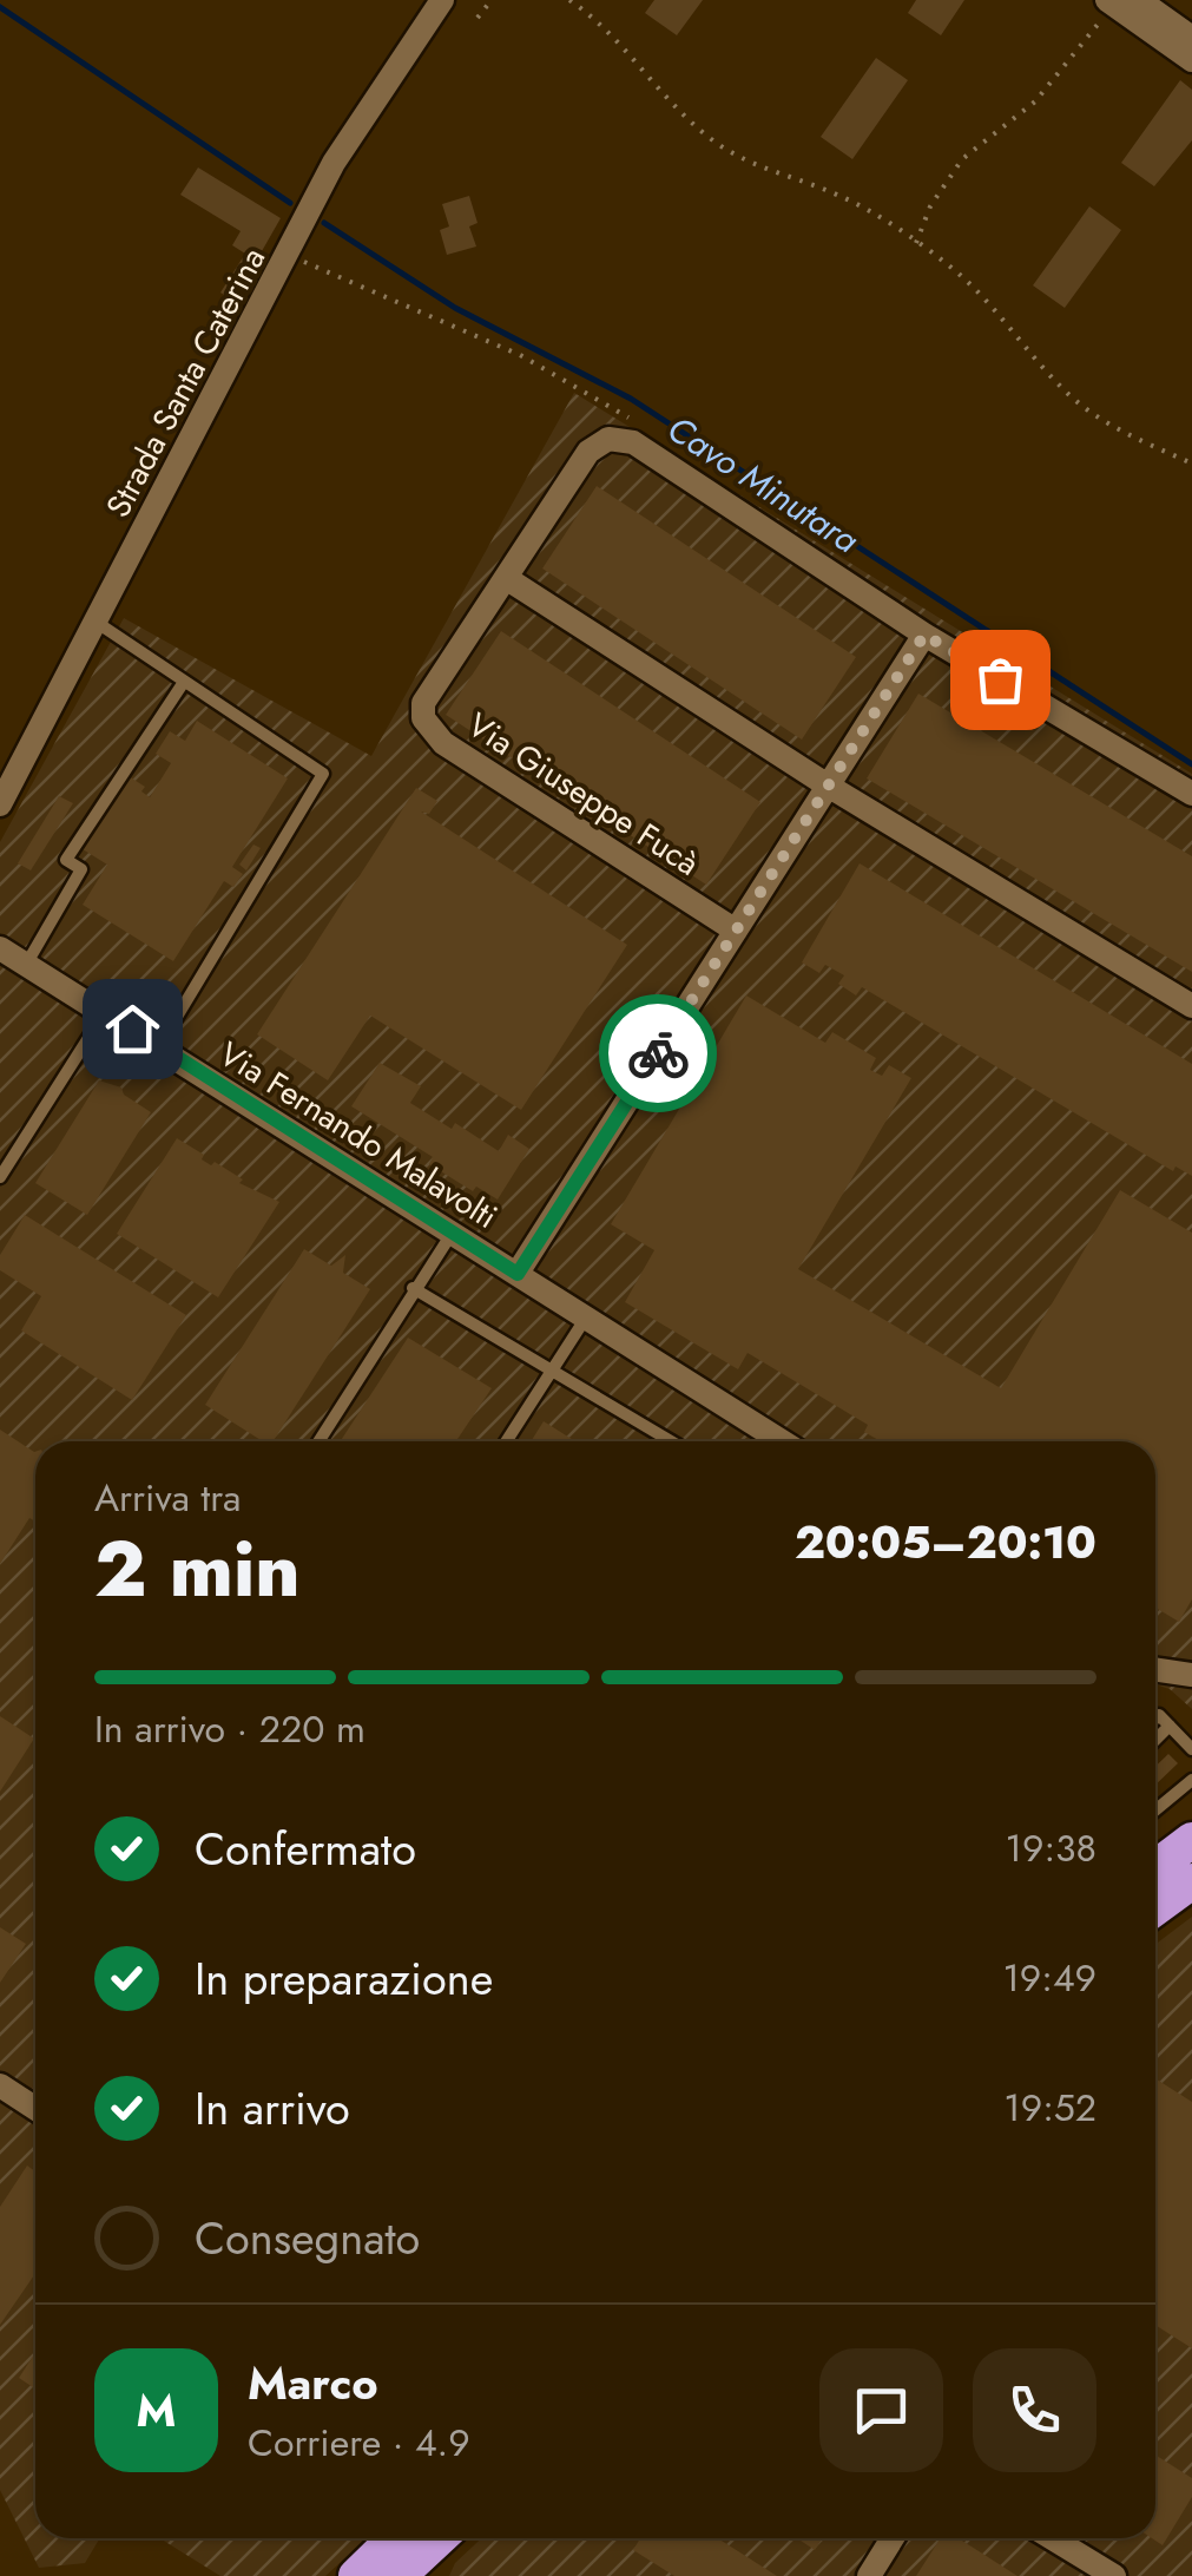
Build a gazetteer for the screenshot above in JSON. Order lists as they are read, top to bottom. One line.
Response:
{"streets":{"street":["Strada Santa Caterina","Via Giuseppe Fucà","Via Fernando Malavolti"]},"water":["Cavo Minutara"],"page":{"heading":["2 min","Arriva tra","20:05–20:10"],"panel":["Marco","Corriere · 4.9"],"bar":"In arrivo · 220 m","list":[["Confermato","19:38"],["In preparazione","19:49"],["In arrivo","19:52"],"Consegnato"],"round":"M"}}
